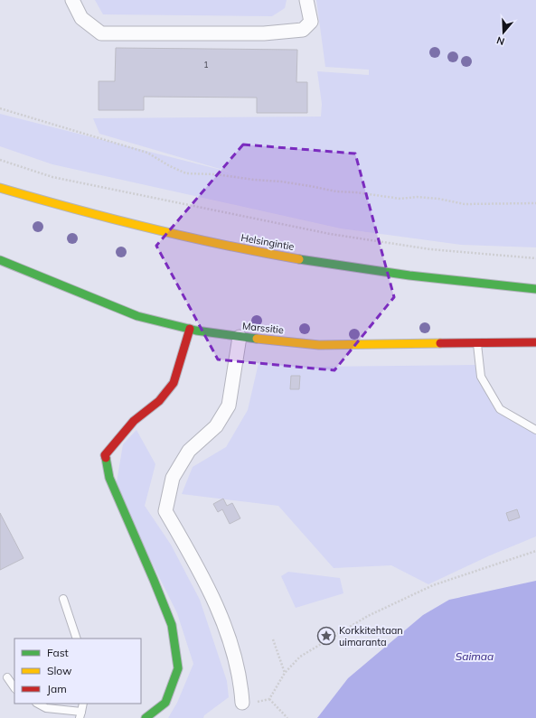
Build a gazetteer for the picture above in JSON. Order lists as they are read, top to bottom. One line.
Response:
{"streets":{"street":["Helsingintie","Marssitie"]},"water":["Saimaa"],"places":{"place":["Korkkitehtaan uimaranta"]},"house_numbers":["1"],"legend":["Fast","Slow","Jam"],"north":"bottom"}
